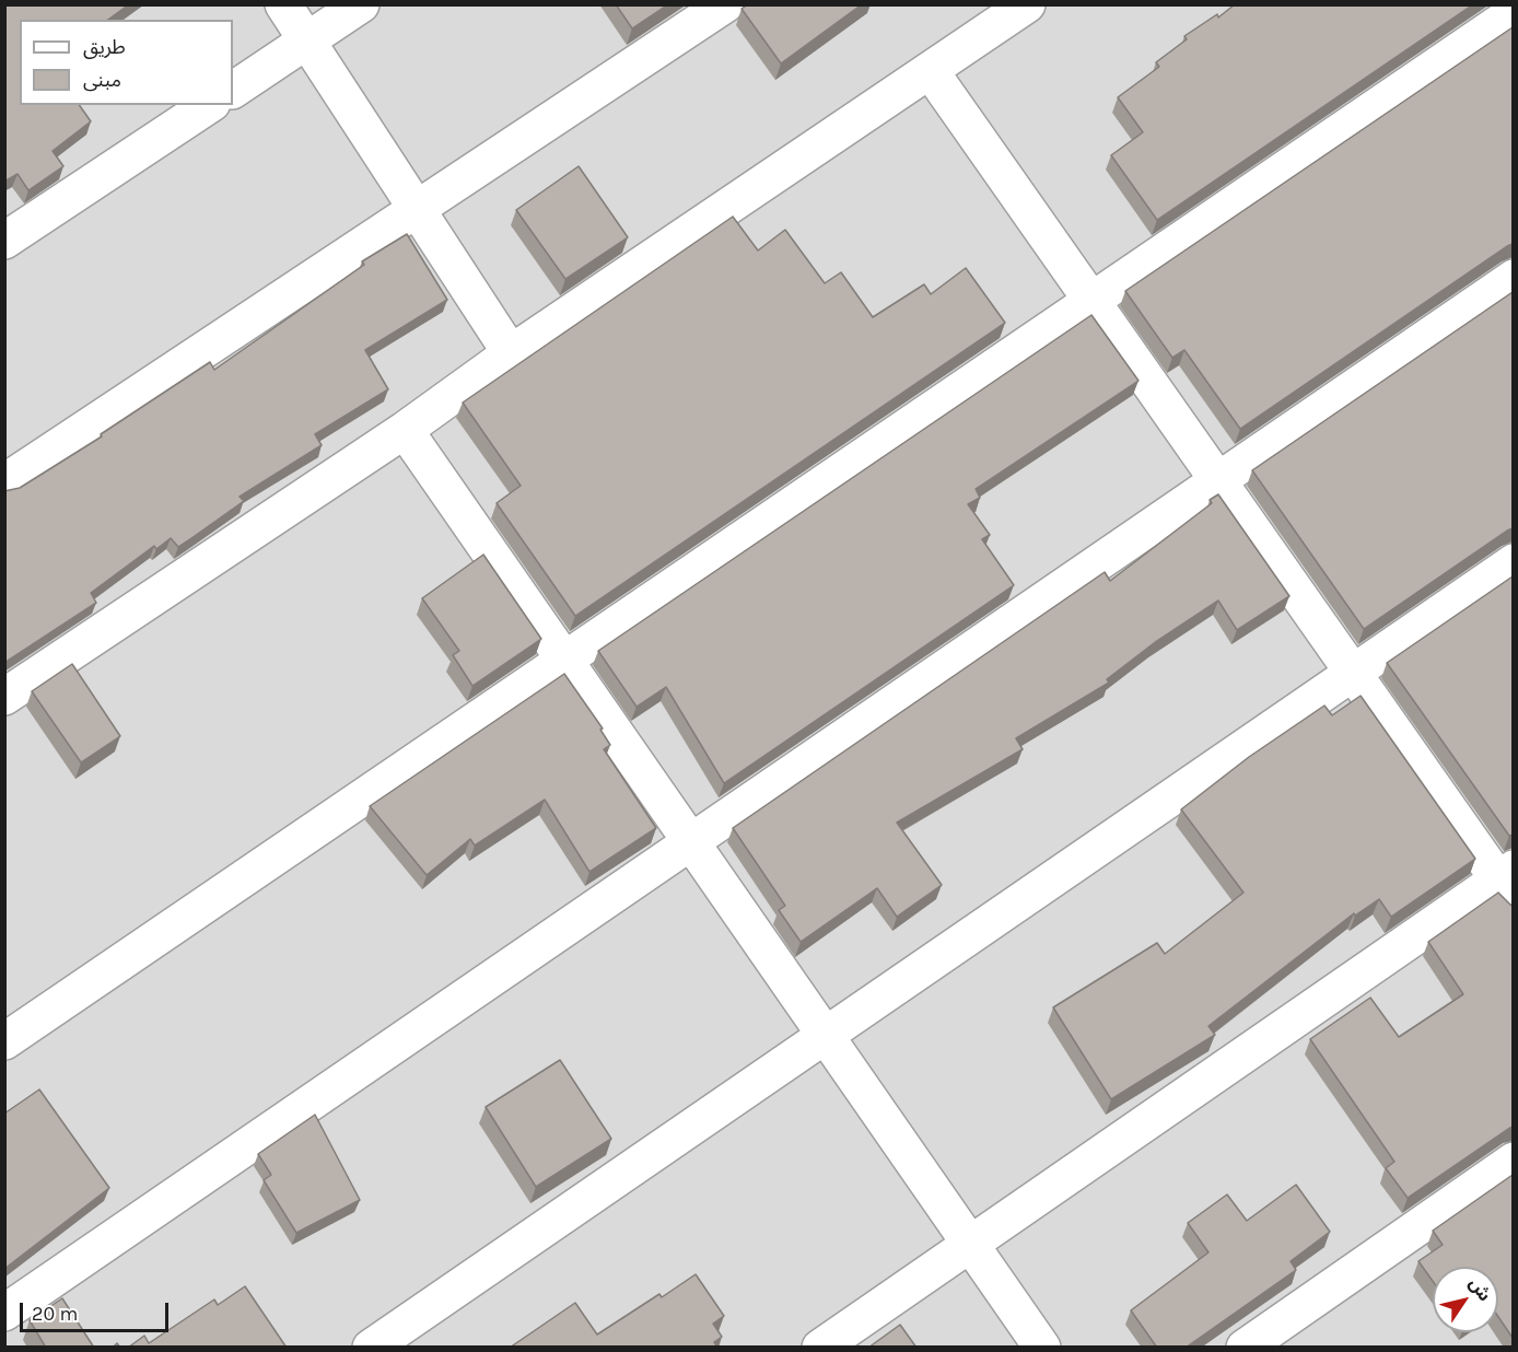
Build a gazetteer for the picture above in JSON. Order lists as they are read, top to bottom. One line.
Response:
{"legend":["طريق","مبنى"],"scale_bar":"20 m","north":"top right"}
